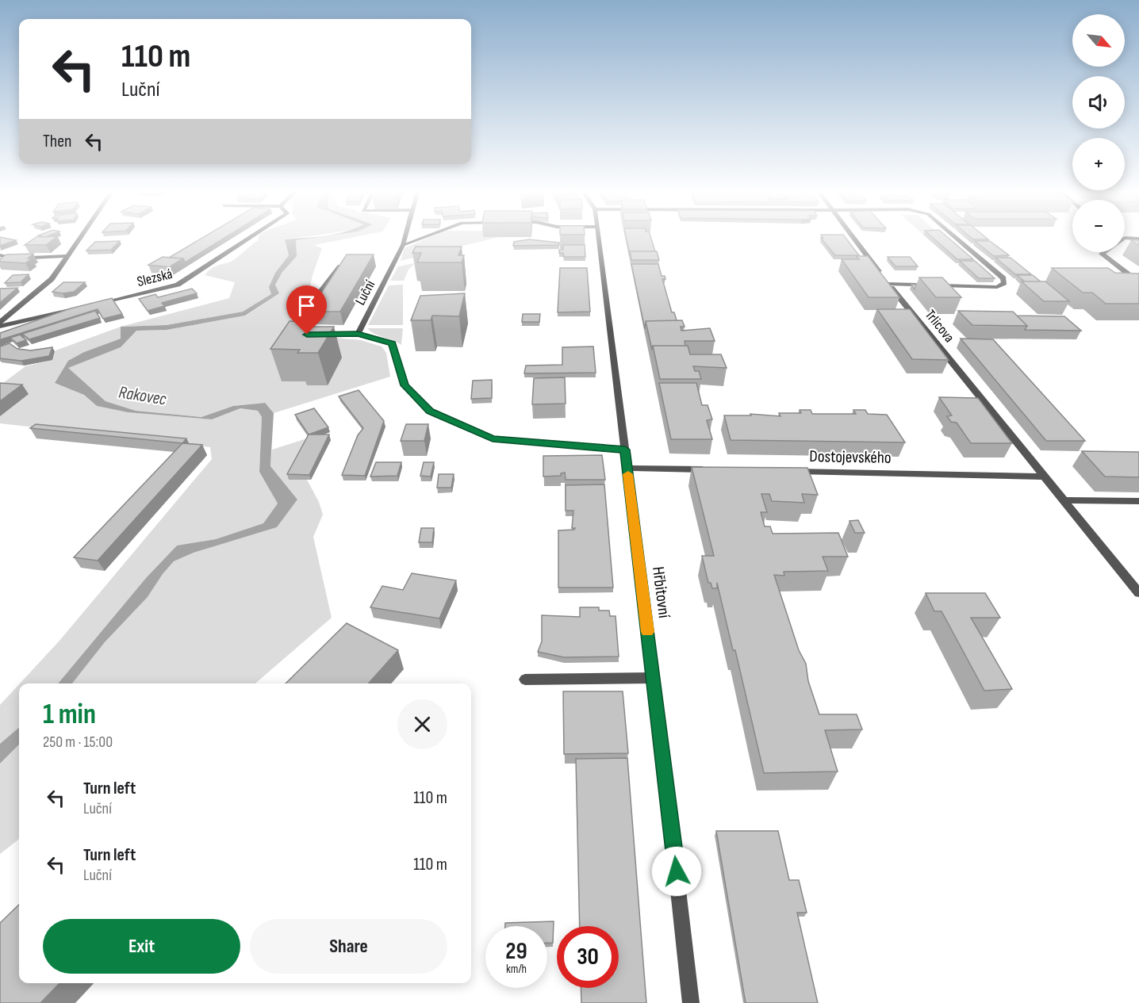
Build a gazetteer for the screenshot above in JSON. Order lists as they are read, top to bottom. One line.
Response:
{"streets":{"street":["Slezská","Luční","Trlicova","Dostojevského","Hřbitovní"]},"crossings":[["Trlicova","Dostojevského"]],"water":["Rakovec"],"north":"bottom right","page":{"map_buttons":["+","−"],"turn":["110 m","Luční"],"then":"Then","heading":["1 min","250 m · 15:00"],"list":[{"name":"Turn left","note":"Luční","value":"110 m"},{"name":"Turn left","note":"Luční","value":"110 m"}],"buttons":["Exit","Share"],"speed":"29 km/h","limit":"30"}}
